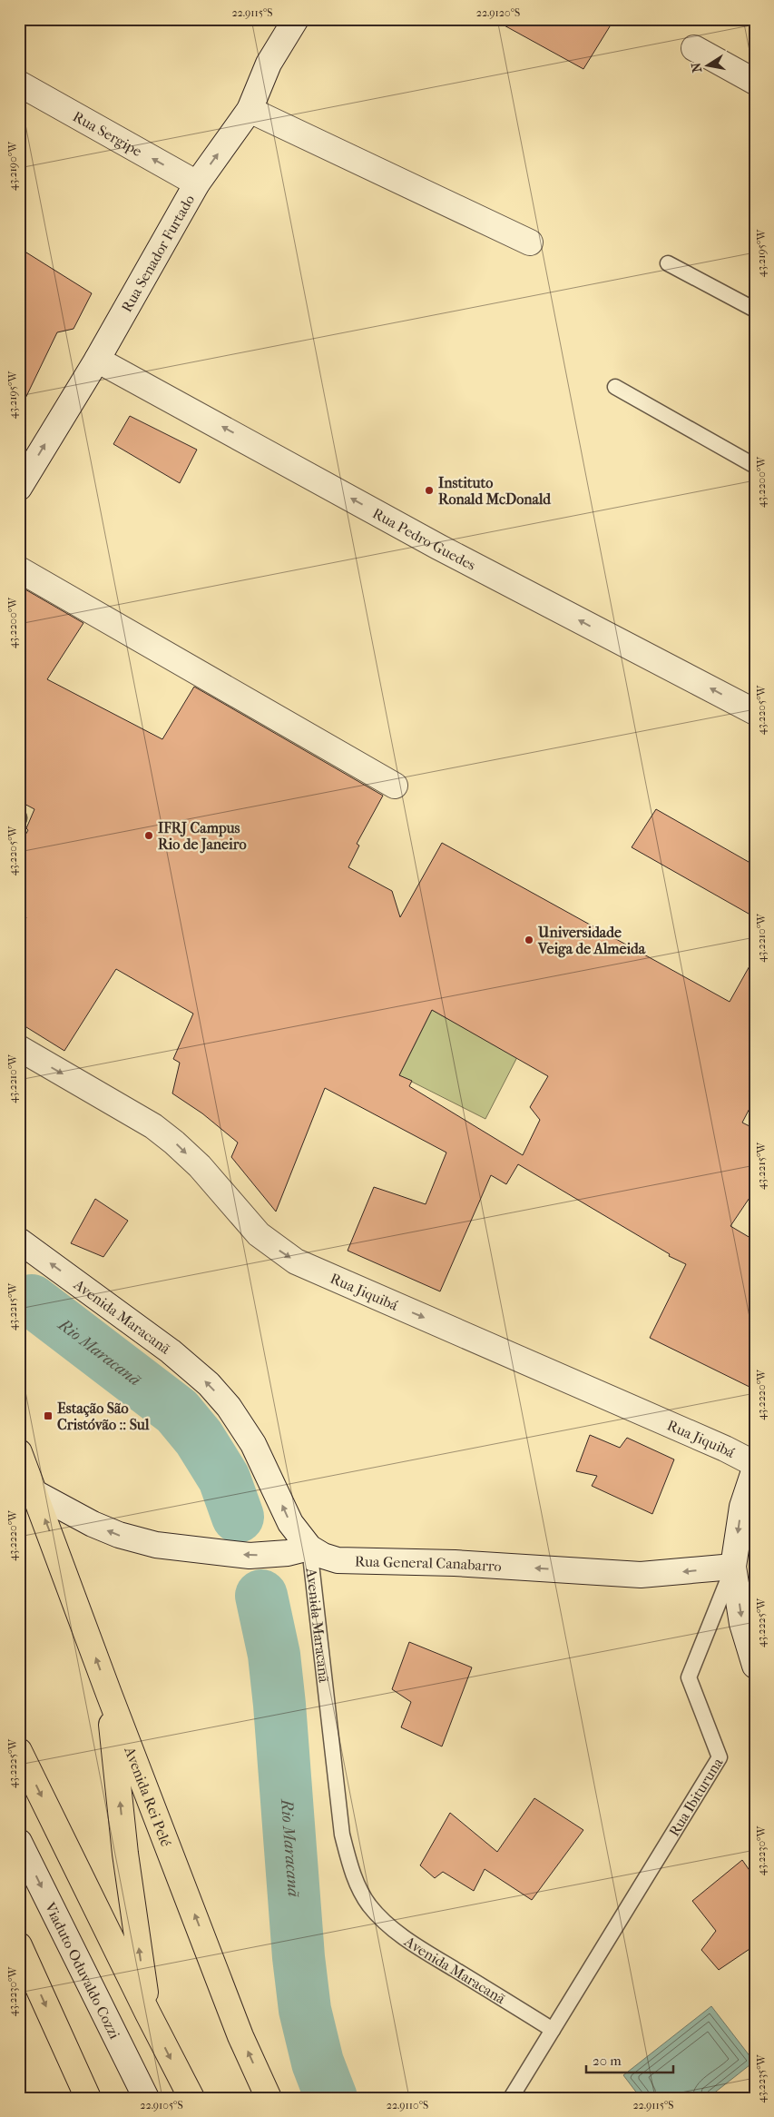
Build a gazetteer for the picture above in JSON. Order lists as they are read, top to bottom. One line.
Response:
{"streets":{"main road":["Avenida Rei Pelé"],"street":["Rua Sergipe","Rua Senador Furtado","Rua Pedro Guedes","Rua Jiquibá","Avenida Maracanã","Rua General Canabarro","Rua Ibituruna","Viaduto Oduvaldo Cozzi"]},"crossings":[["Rua Sergipe","Rua Senador Furtado"],["Rua Senador Furtado","Rua Pedro Guedes"],["Avenida Maracanã","Rua General Canabarro"],["Avenida Maracanã","Rua Ibituruna"],["Rua General Canabarro","Rua Ibituruna"]],"one_way":["Rua Sergipe","Rua Senador Furtado","Rua Pedro Guedes","Rua Jiquibá","Avenida Maracanã","Rua General Canabarro","Viaduto Oduvaldo Cozzi"],"water":["Rio Maracanã"],"places":{"other":["Instituto Ronald McDonald","IFRJ Campus Rio de Janeiro","Universidade Veiga de Almeida"],"transit":["Estação São Cristóvão :: Sul"]},"scale_bar":"20 m","north":"left","coordinates":["22.9115°S","22.9120°S","43.2190°W","43.2195°W","43.2200°W","43.2205°W","43.2210°W","43.2215°W","43.2220°W","43.2225°W","43.2230°W","43.2235°W","22.9105°S","22.9110°S"]}
